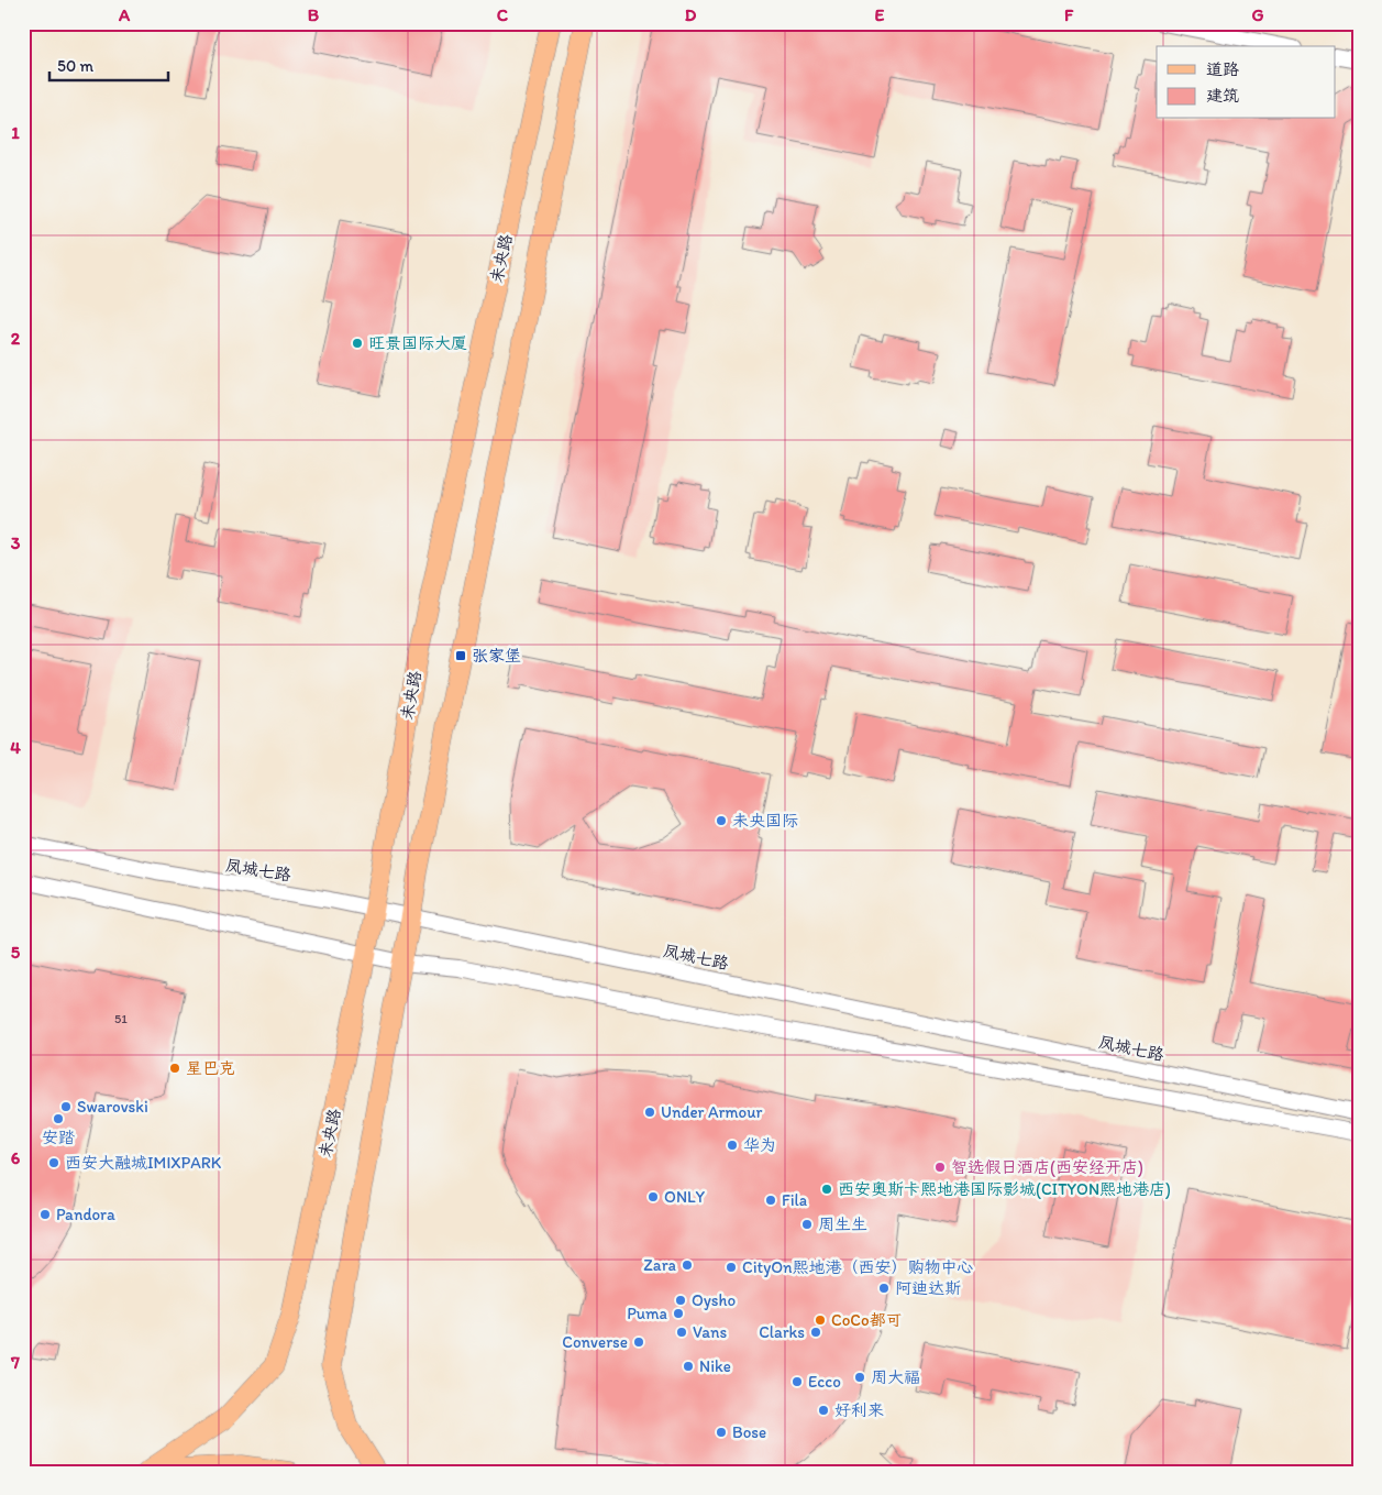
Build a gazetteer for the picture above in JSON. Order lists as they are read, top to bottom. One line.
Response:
{"streets":{"main road":["未央路"],"street":["凤城七路"]},"crossings":[["未央路","凤城七路"]],"places":{"other":["旺景国际大厦","未央国际","星巴克","Swarovski","Under Armour","安踏","华为","西安大融城IMIXPARK","智选假日酒店(西安经开店)","西安奥斯卡熙地港国际影城(CITYON熙地港店)","ONLY","Fila","Pandora","周生生","Zara","CityOn熙地港（西安）购物中心","阿迪达斯","Oysho","Puma","CoCo都可","Vans","Clarks","Converse","Nike","周大福","Ecco","好利来","Bose"],"transit":["张家堡"]},"house_numbers":["51"],"legend":["道路","建筑"],"scale_bar":"50 m","grid":{"columns":["A","B","C","D","E","F","G"],"rows":["1","2","3","4","5","6","7"]}}
